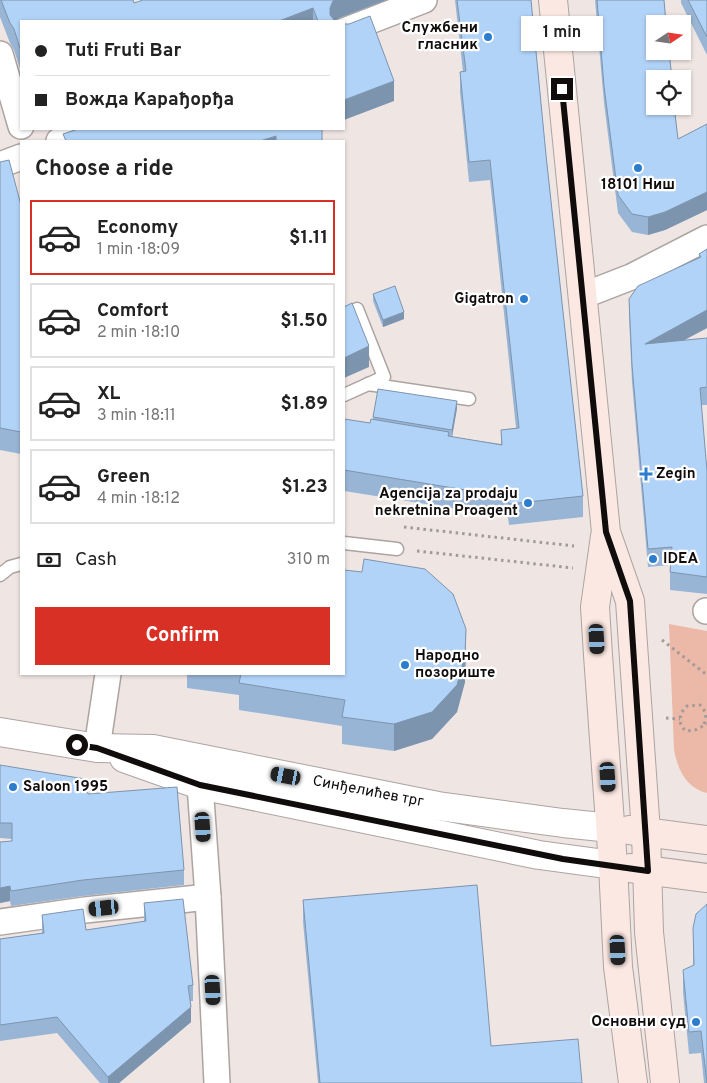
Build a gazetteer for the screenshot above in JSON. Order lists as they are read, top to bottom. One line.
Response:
{"streets":{"street":["Синђелићев трг"]},"places":{"other":["Службени гласник","18101 Ниш","Gigatron","Agencija za prodaju nekretnina Proagent","IDEA","Народно позориште","Saloon 1995","Основни суд"],"health":["Zegin"]},"north":"right","page":{"bubble":"1 min","banner":["Tuti Fruti Bar","Вожда Карађорђа"],"heading":"Choose a ride","list":[{"name":"Economy","note":"1 min · 18:09","value":"$1.11"},{"name":"Comfort","note":"2 min · 18:10","value":"$1.50"},{"name":"XL","note":"3 min · 18:11","value":"$1.89"},{"name":"Green","note":"4 min · 18:12","value":"$1.23"}],"pay":["Cash","310 m"],"buttons":"Confirm"}}
